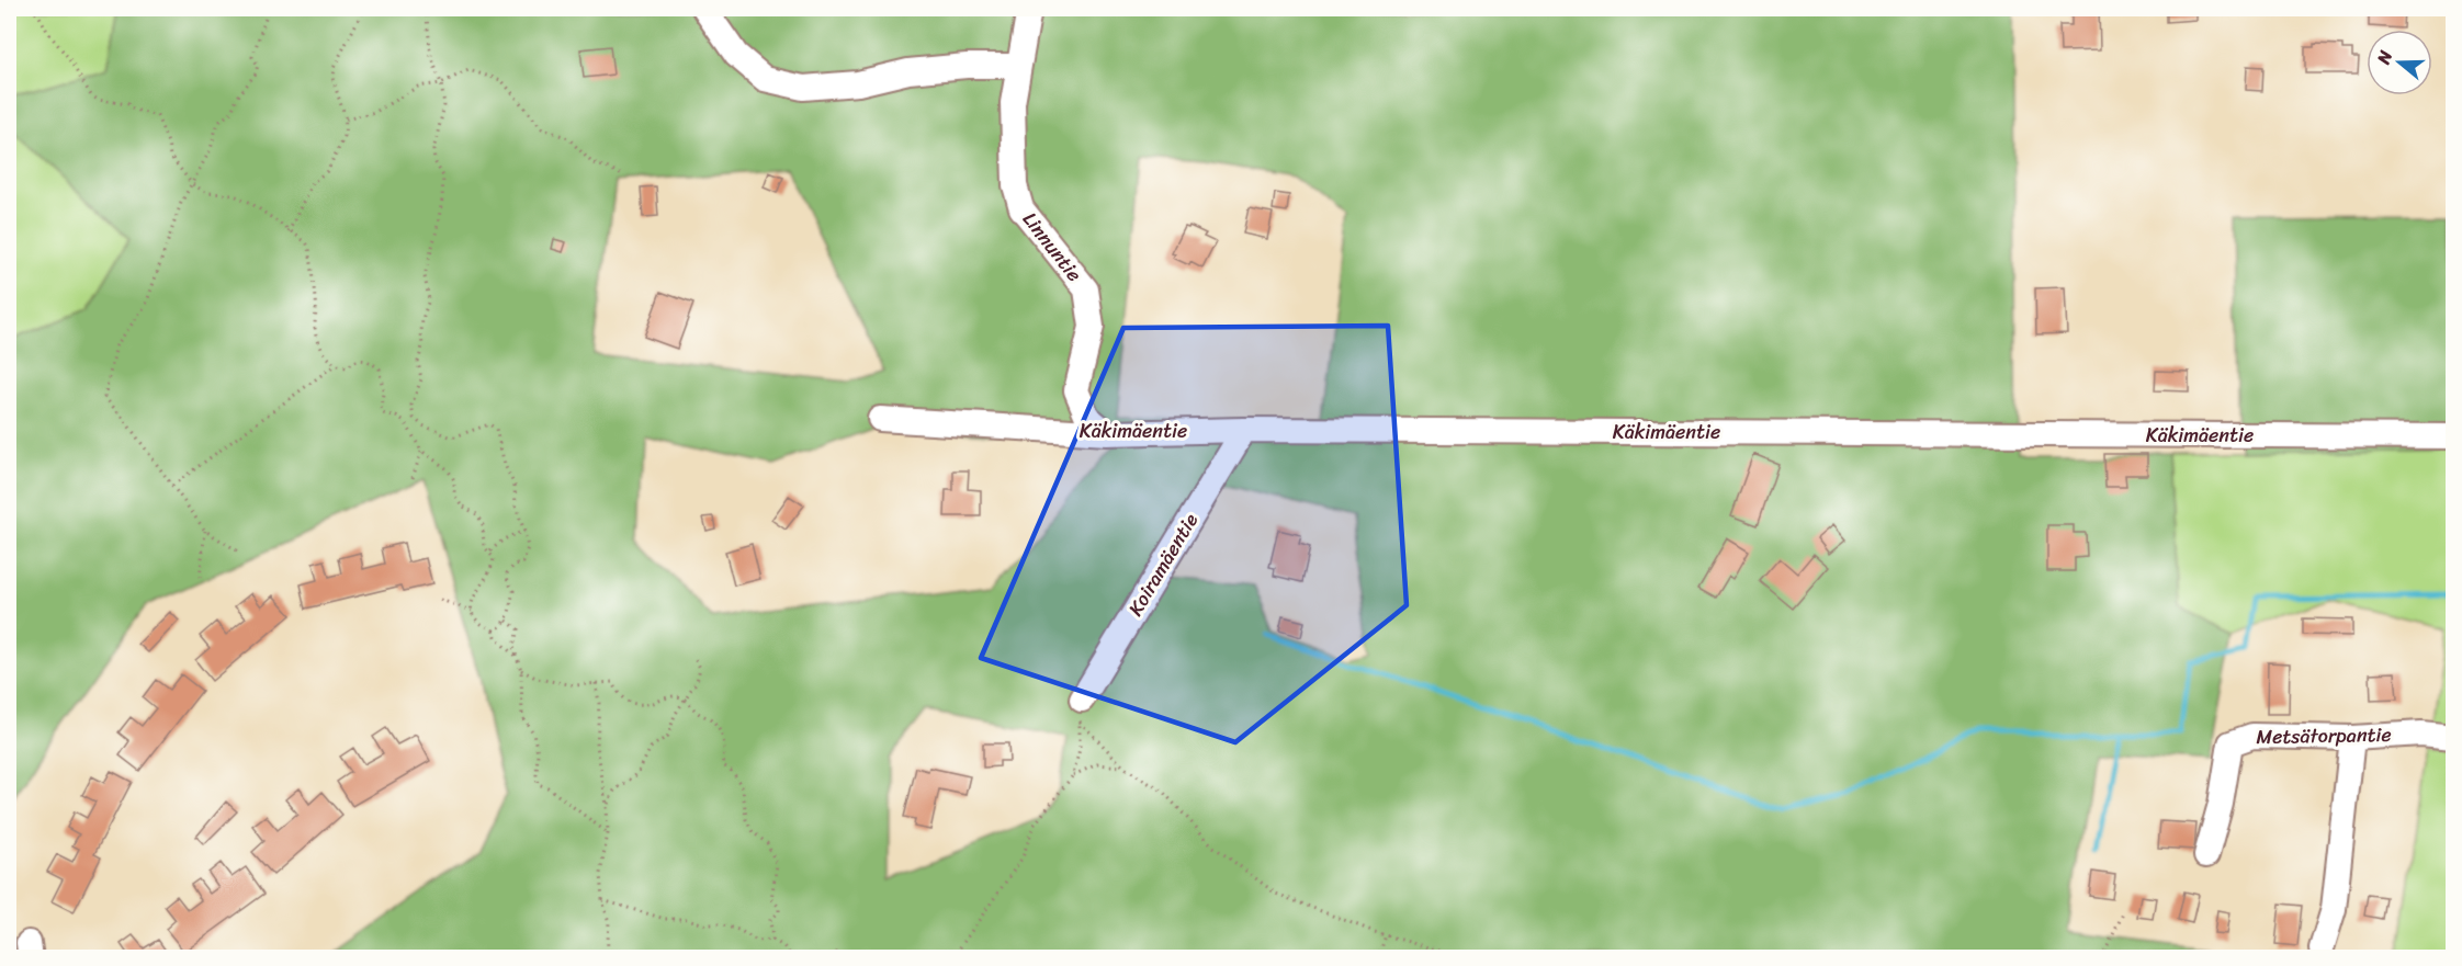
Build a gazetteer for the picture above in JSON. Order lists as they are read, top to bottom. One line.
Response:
{"streets":{"street":["Linnuntie","Käkimäentie","Koiramäentie","Metsätorpantie"]},"crossings":[["Linnuntie","Käkimäentie"],["Käkimäentie","Koiramäentie"]],"north":"left"}
